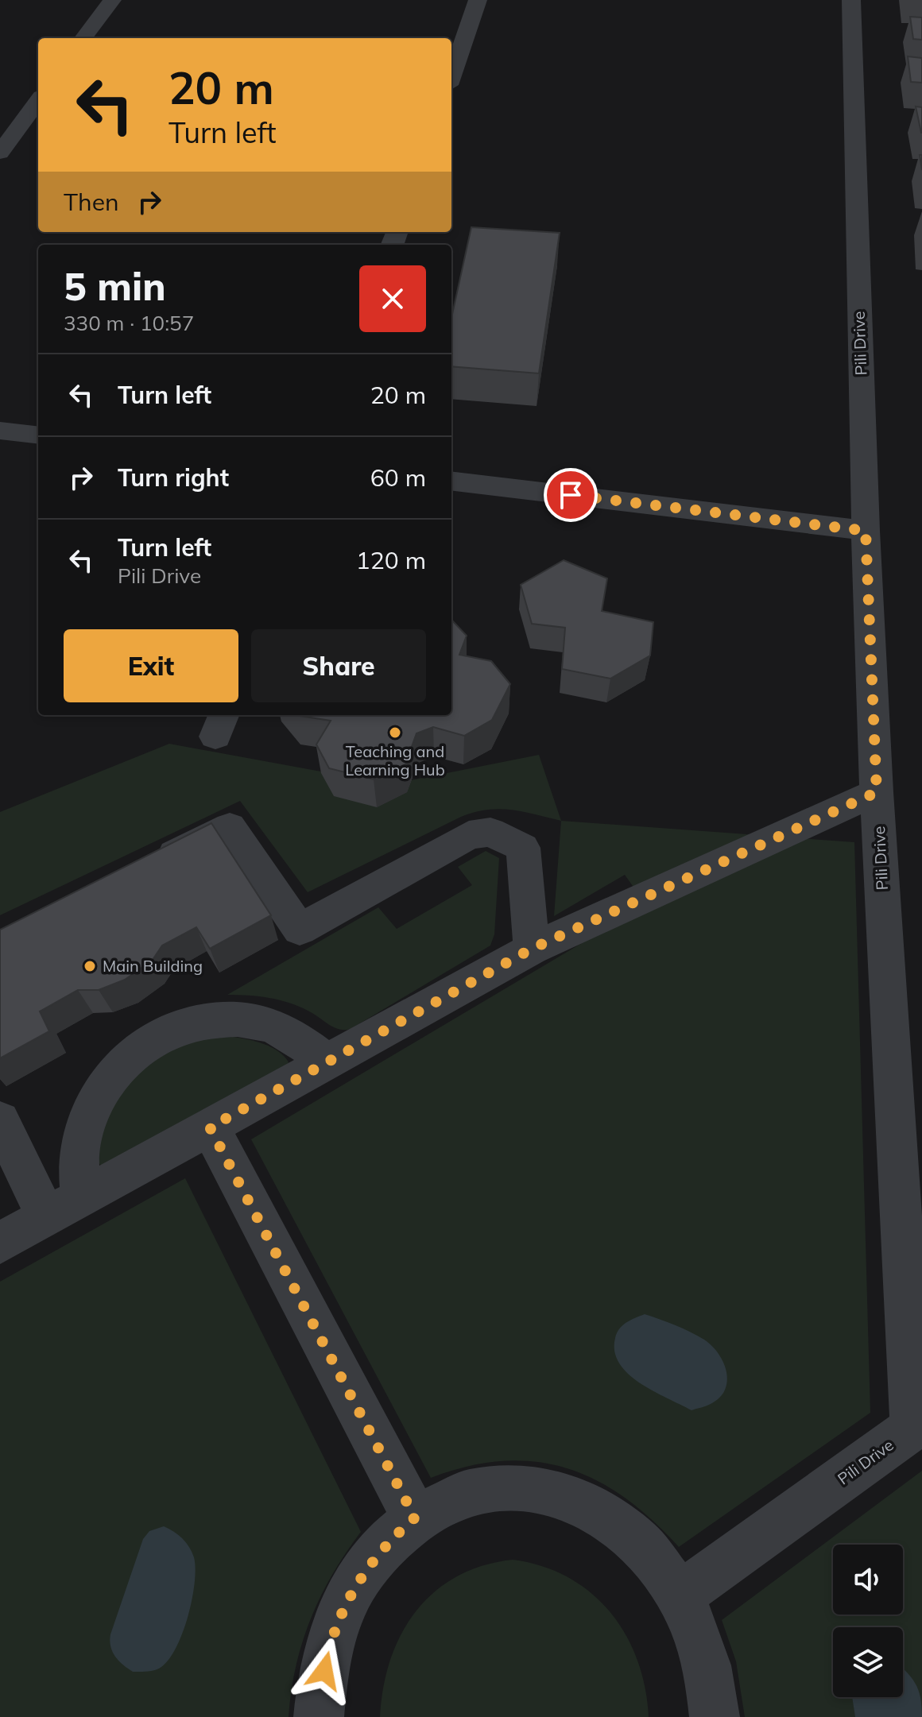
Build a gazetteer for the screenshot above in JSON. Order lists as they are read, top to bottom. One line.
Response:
{"streets":{"street":["Pili Drive"]},"places":["Teaching and Learning Hub","Main Building"],"page":{"turn":["20 m","Turn left"],"then":"Then","heading":["5 min","330 m · 10:57"],"list":[{"name":"Turn left","value":"20 m"},{"name":"Turn right","value":"60 m"},{"name":"Turn left","note":"Pili Drive","value":"120 m"}],"buttons":["Exit","Share"]}}
